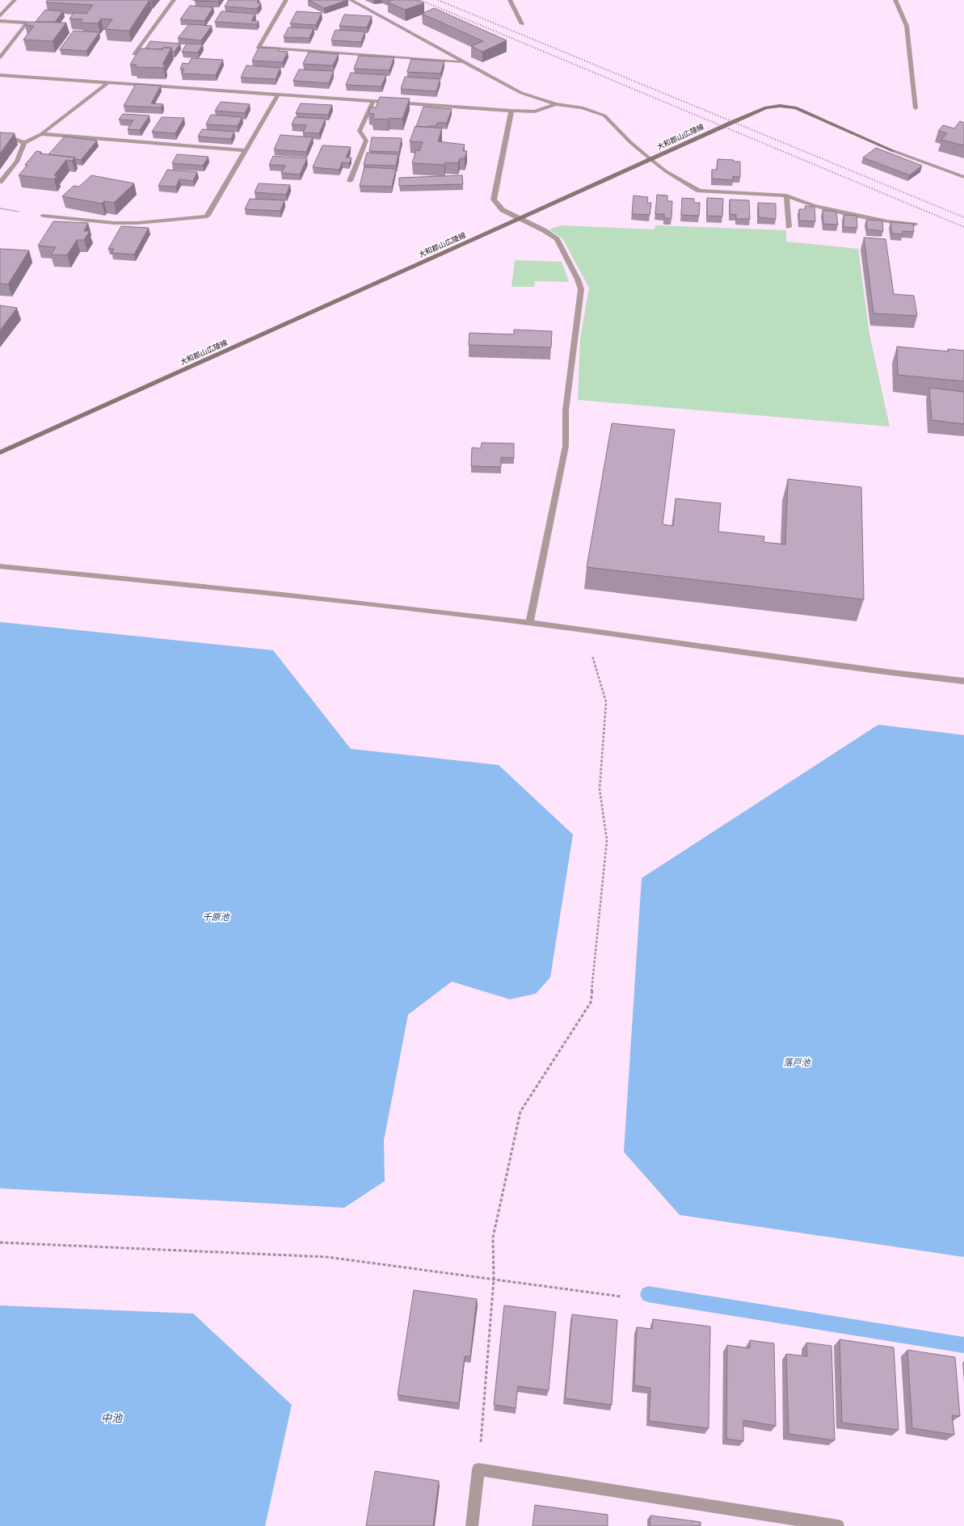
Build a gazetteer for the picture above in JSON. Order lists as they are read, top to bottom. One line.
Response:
{"streets":{"main road":["大和郡山広陵線"]},"water":["千原池","落戸池","中池"]}
